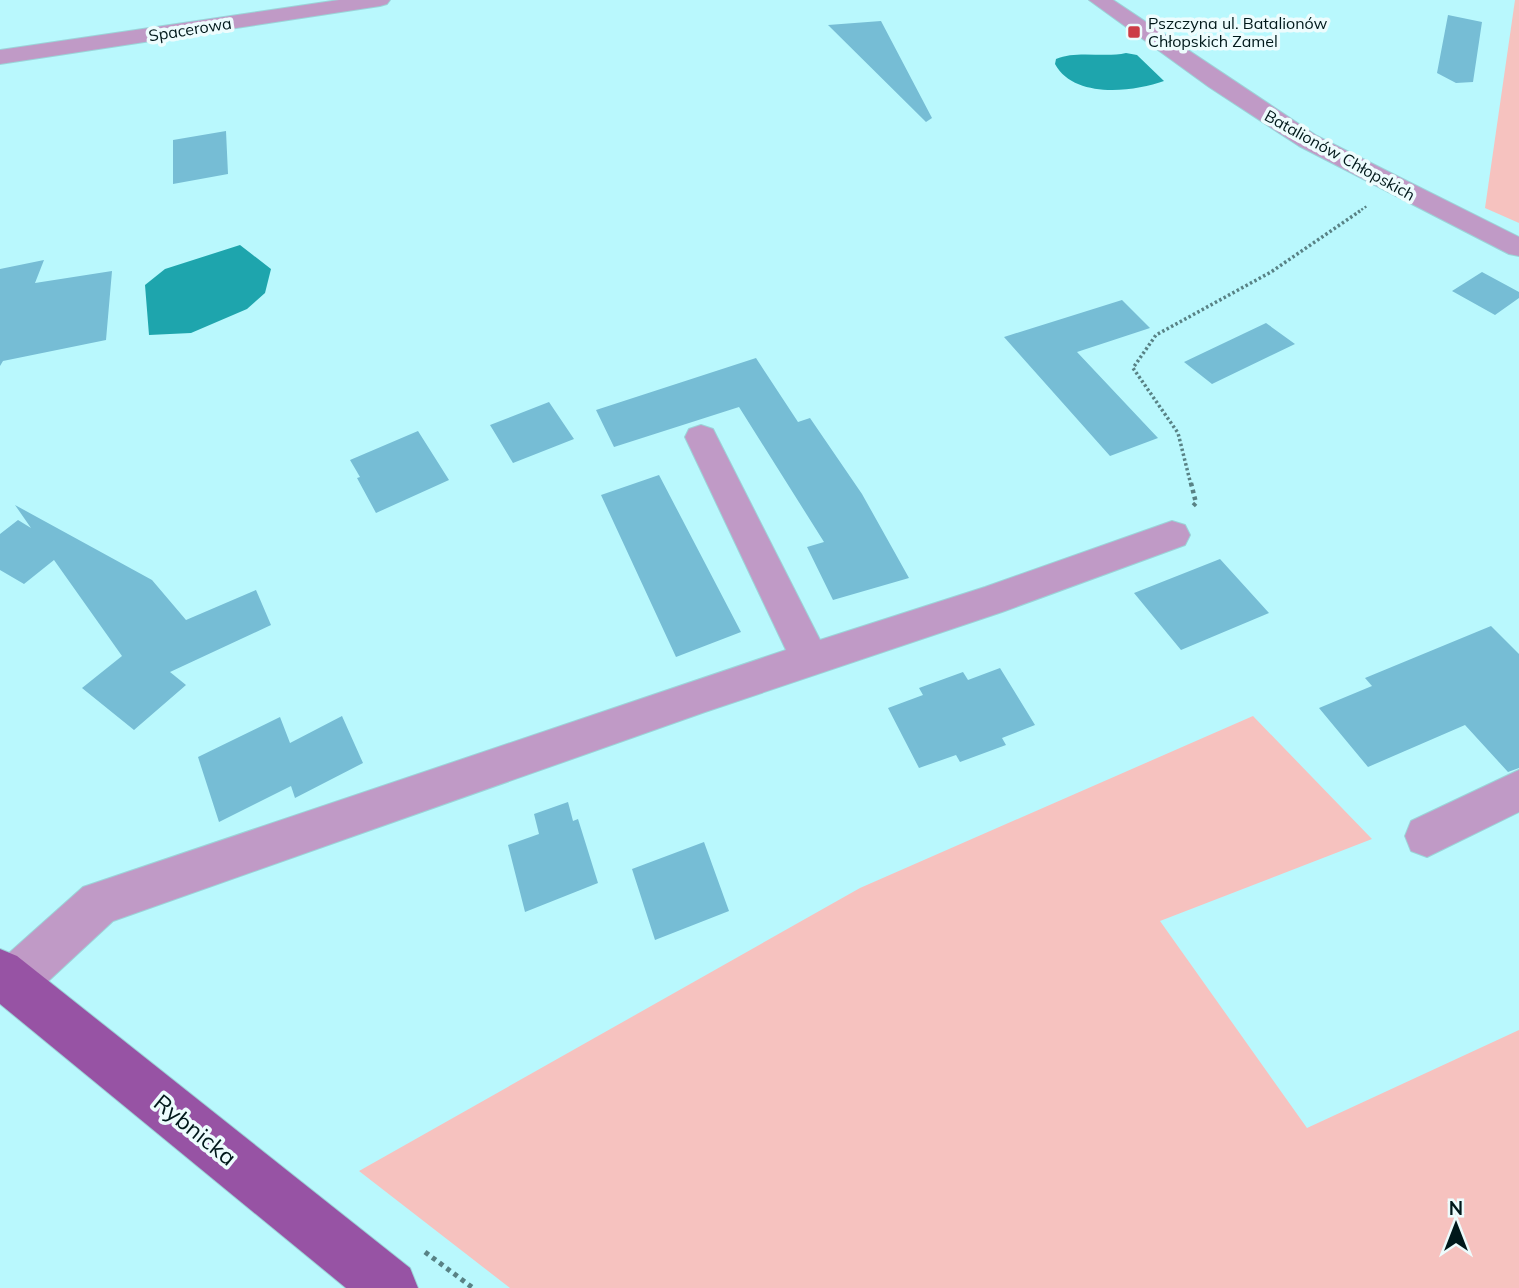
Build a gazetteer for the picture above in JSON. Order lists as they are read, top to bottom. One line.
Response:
{"streets":{"main road":["Rybnicka"],"street":["Spacerowa","Batalionów Chłopskich"]},"places":{"transit":["Pszczyna ul. Batalionów Chłopskich Zamel"]},"north":"top"}
